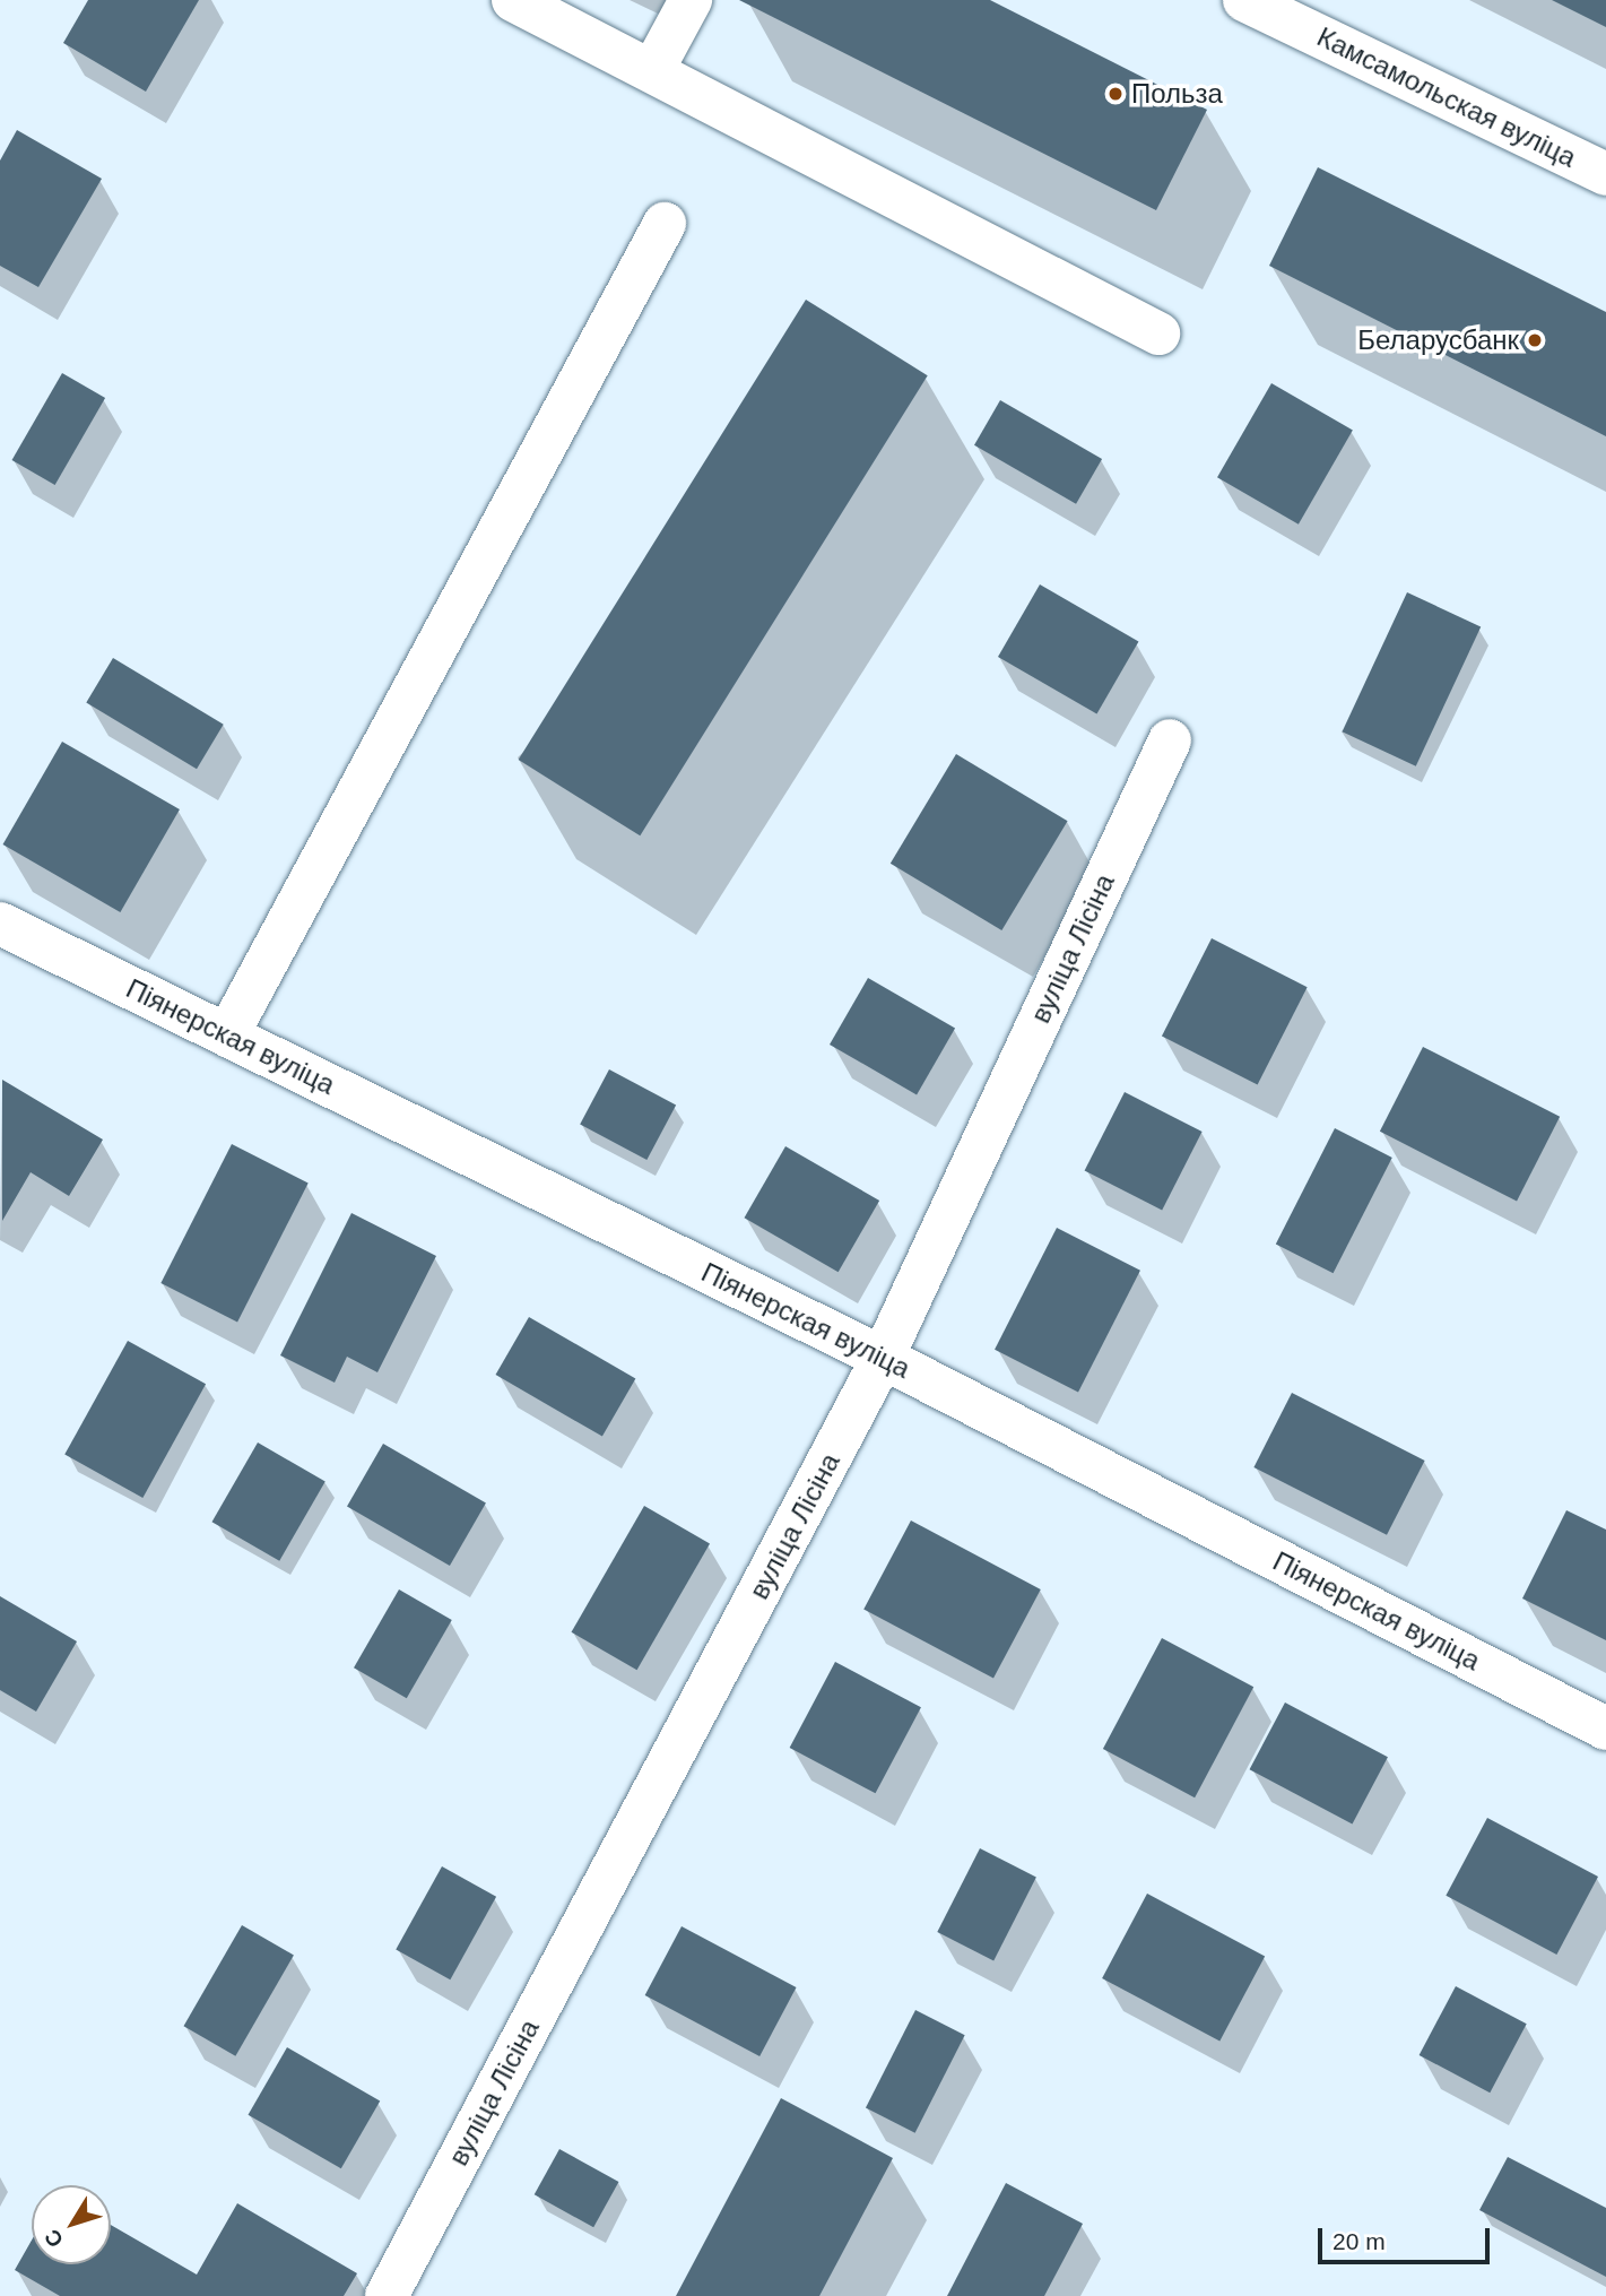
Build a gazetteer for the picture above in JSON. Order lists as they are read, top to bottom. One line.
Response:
{"streets":{"street":["Камсамольская вуліца","вуліца Лісіна","Піянерская вуліца"]},"crossings":[["вуліца Лісіна","Піянерская вуліца"]],"places":["Польза","Беларусбанк"],"scale_bar":"20 m","north":"bottom left"}
